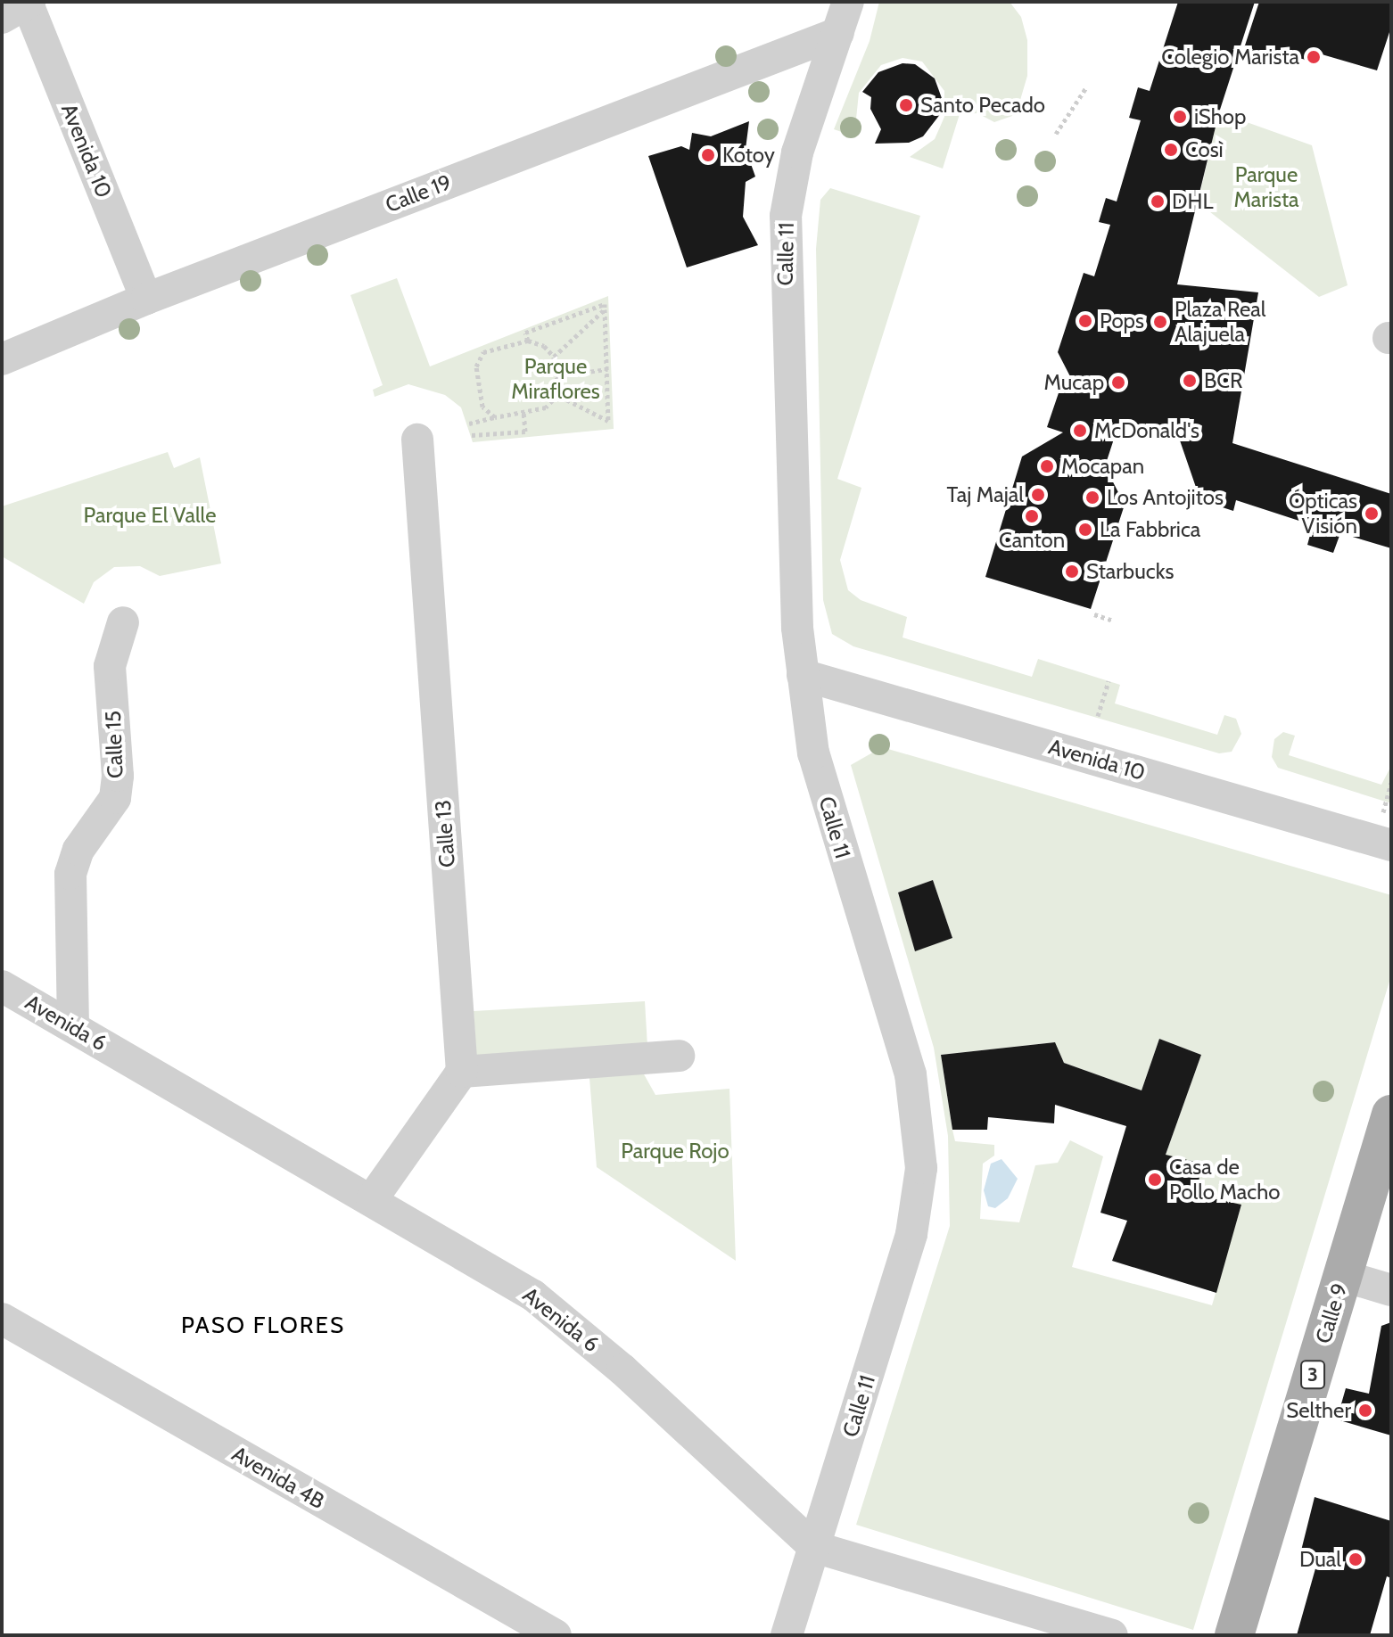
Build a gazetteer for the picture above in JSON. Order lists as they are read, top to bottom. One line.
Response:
{"streets":{"main road":["Calle 9","3"],"street":["Avenida 10","Calle 19","Calle 11","Calle 15","Calle 13","Avenida 6","Avenida 4B"]},"crossings":[["Avenida 10","Calle 19"],["Avenida 10","Calle 11"],["Calle 19","Calle 11"],["Calle 11","Avenida 6"],["Calle 15","Avenida 6"]],"districts":["PASO FLORES"],"parks":["Parque Marista","Parque Miraflores","Parque El Valle","Parque Rojo"],"places":["Colegio Marista","Santo Pecado","iShop","Così","Kotoy","DHL","Pops","Plaza Real Alajuela","BCR","Mucap","McDonald's","Mocapan","Taj Majal","Los Antojitos","Ópticas Visión","Canton","La Fabbrica","Starbucks","Casa de Pollo Macho","Selther","Dual"]}
